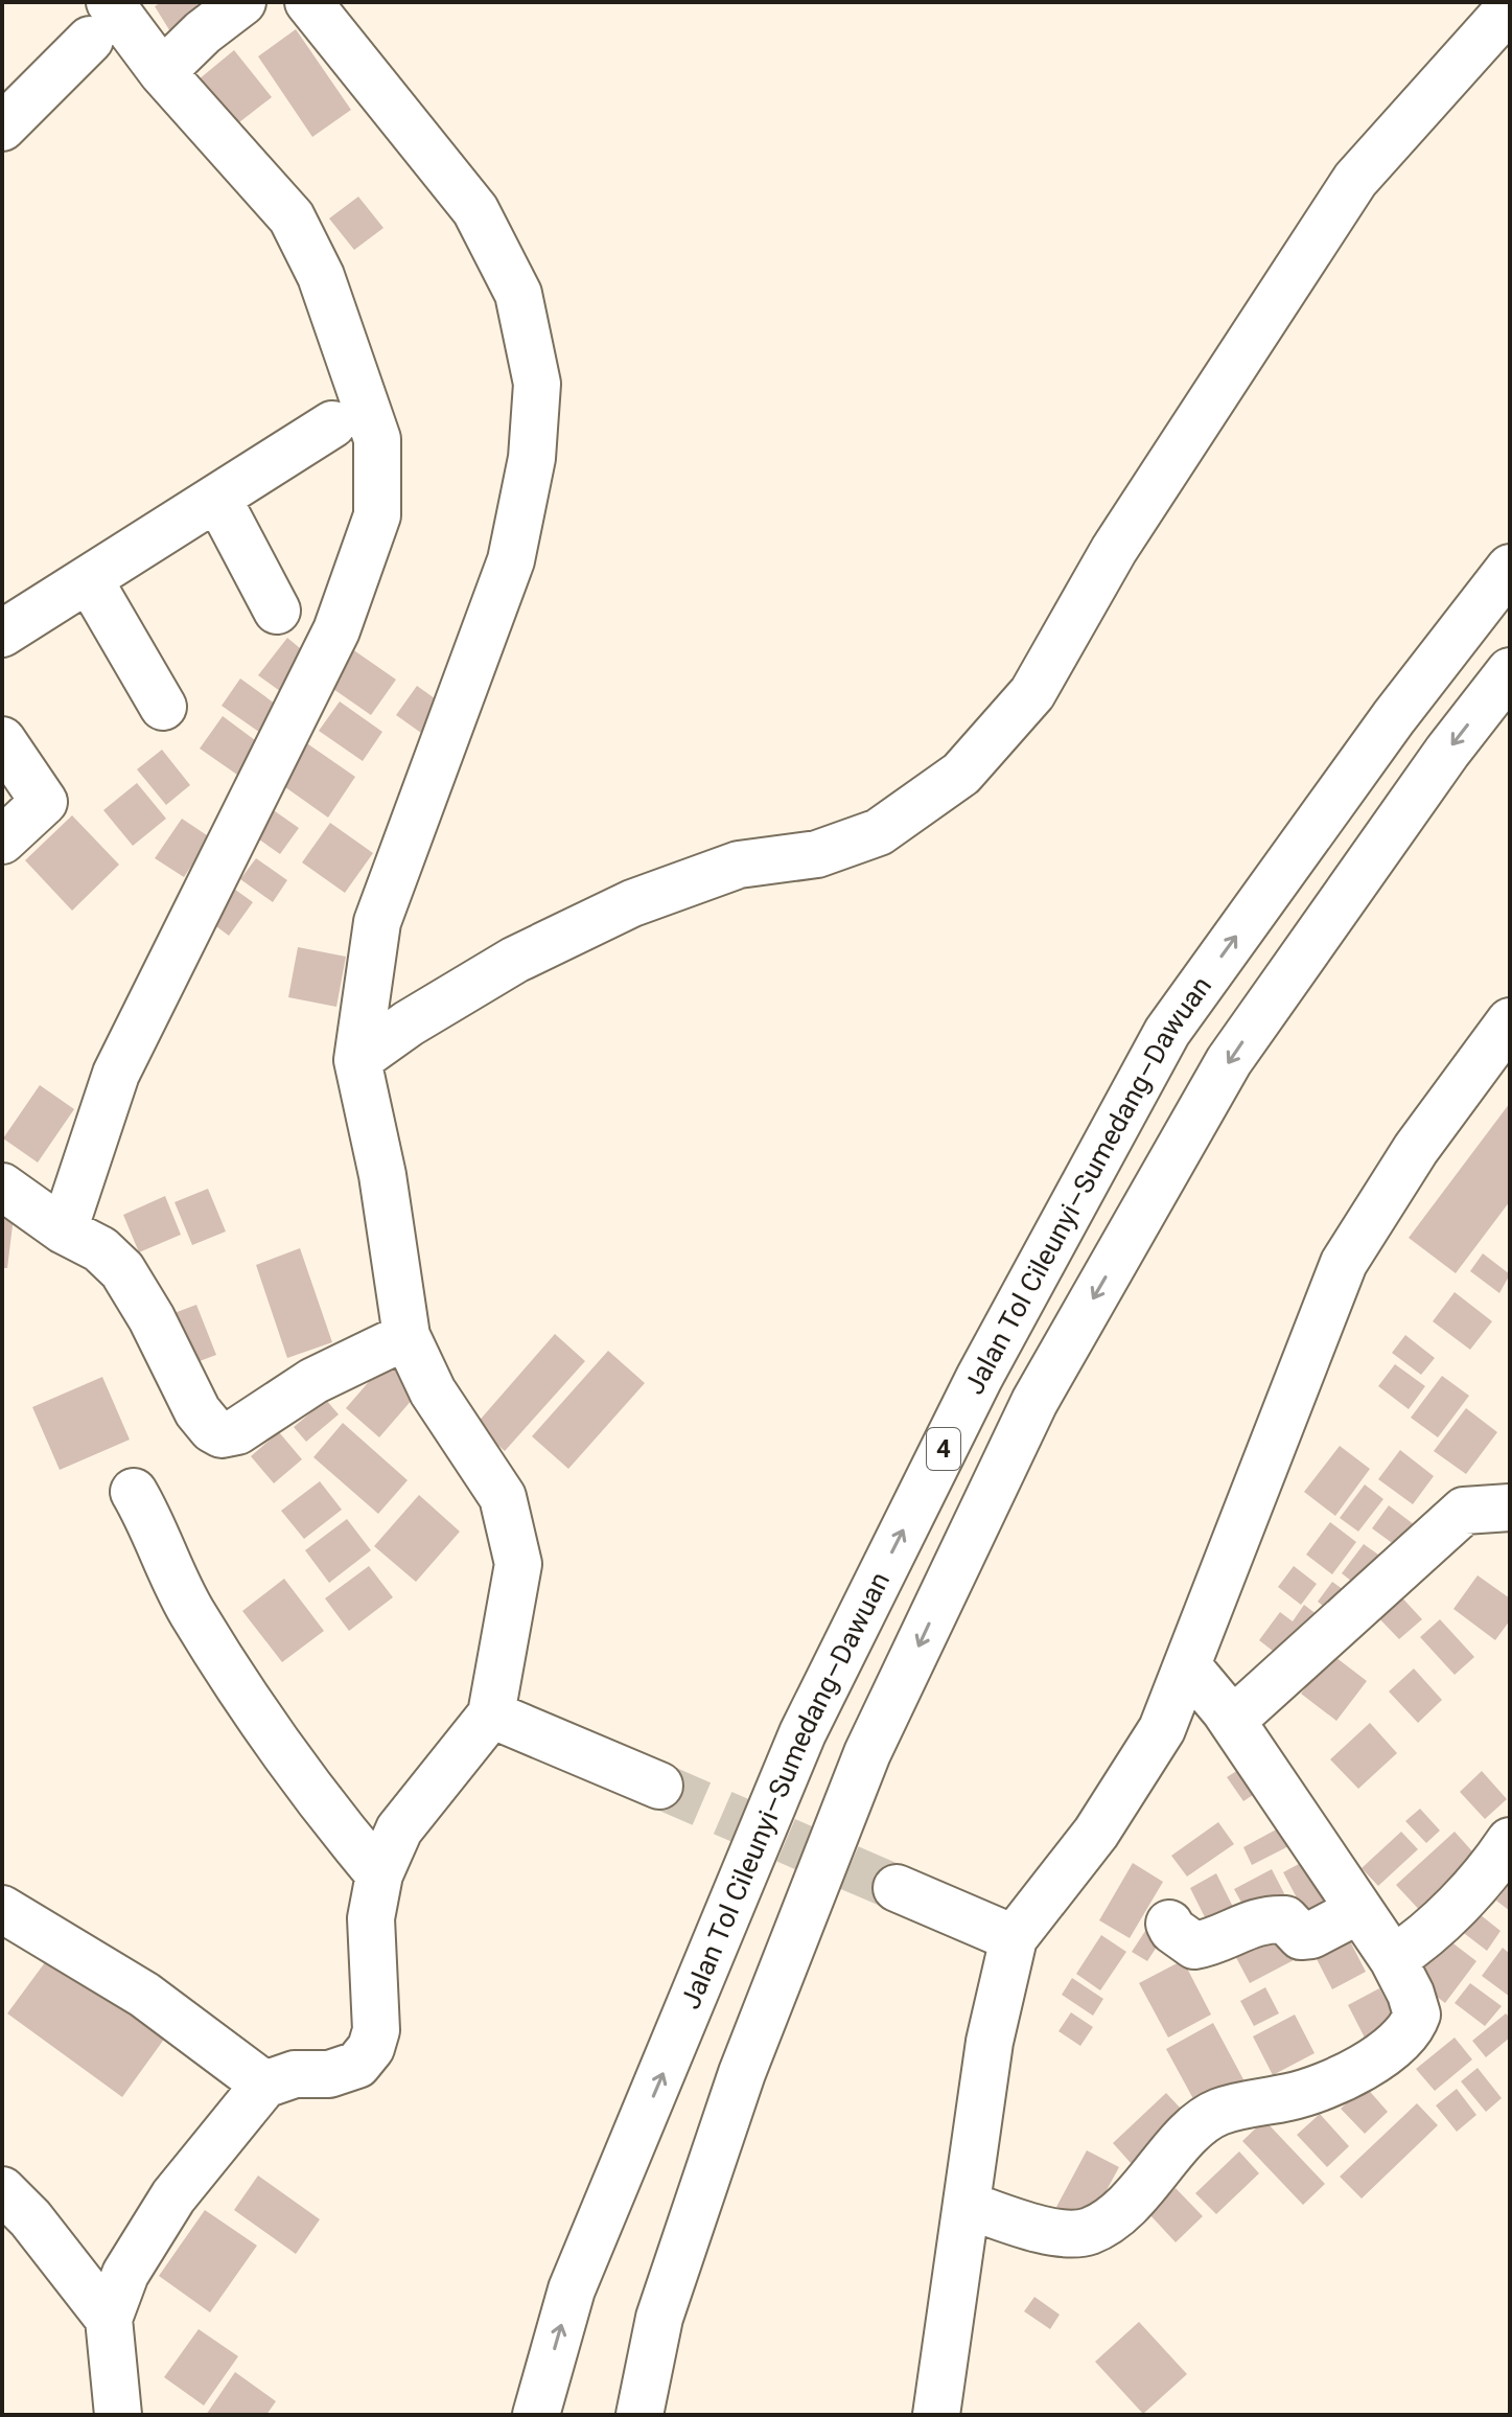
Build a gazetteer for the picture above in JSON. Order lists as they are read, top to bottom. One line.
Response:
{"streets":{"main road":["Jalan Tol Cileunyi–Sumedang–Dawuan","4"]}}
